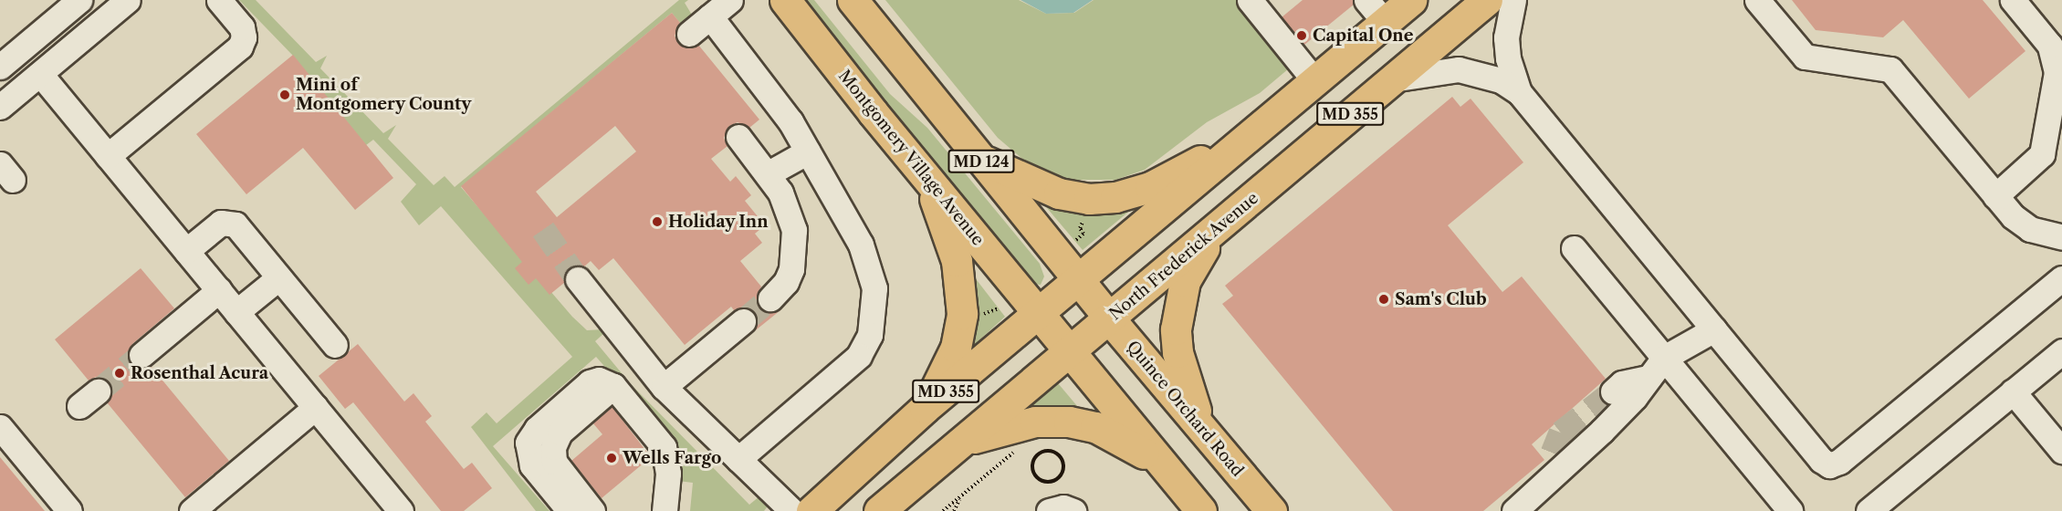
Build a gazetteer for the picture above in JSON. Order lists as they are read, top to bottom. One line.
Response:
{"streets":{"main road":["MD 355","Montgomery Village Avenue","MD 124","North Frederick Avenue","Quince Orchard Road"]},"crossings":[["MD 355","Montgomery Village Avenue"],["MD 355","MD 124"],["MD 355","Quince Orchard Road"],["Montgomery Village Avenue","MD 124"],["MD 124","North Frederick Avenue"],["MD 124","Quince Orchard Road"],["North Frederick Avenue","Quince Orchard Road"]],"places":["Capital One","Mini of Montgomery County","Holiday Inn","Sam's Club","Rosenthal Acura","Wells Fargo"]}
